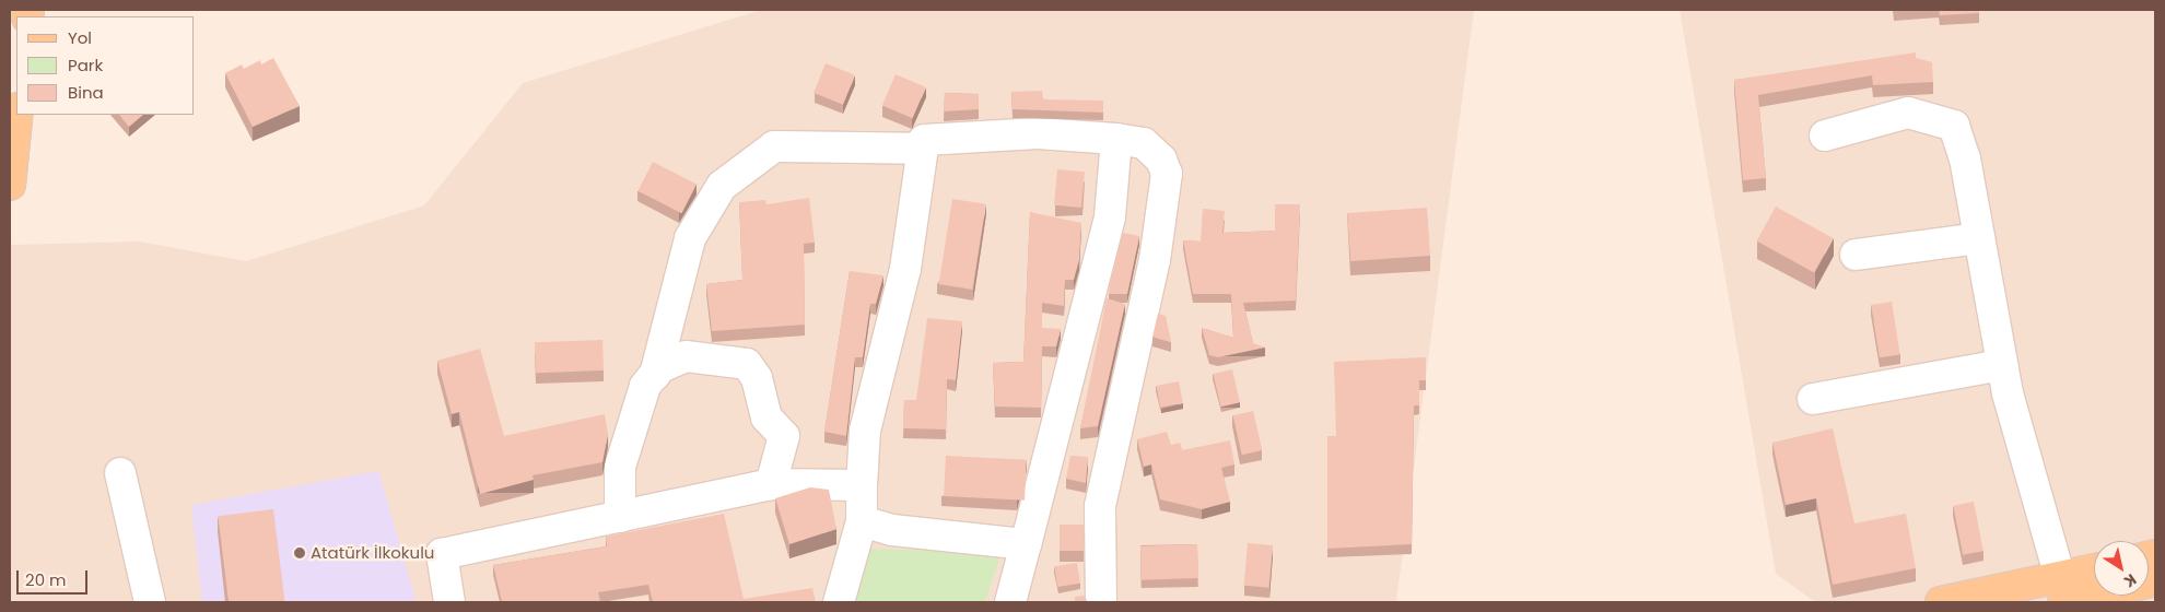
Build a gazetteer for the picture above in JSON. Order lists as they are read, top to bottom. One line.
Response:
{"places":["Atatürk İlkokulu"],"legend":["Yol","Park","Bina"],"scale_bar":"20 m","north":"bottom right"}
